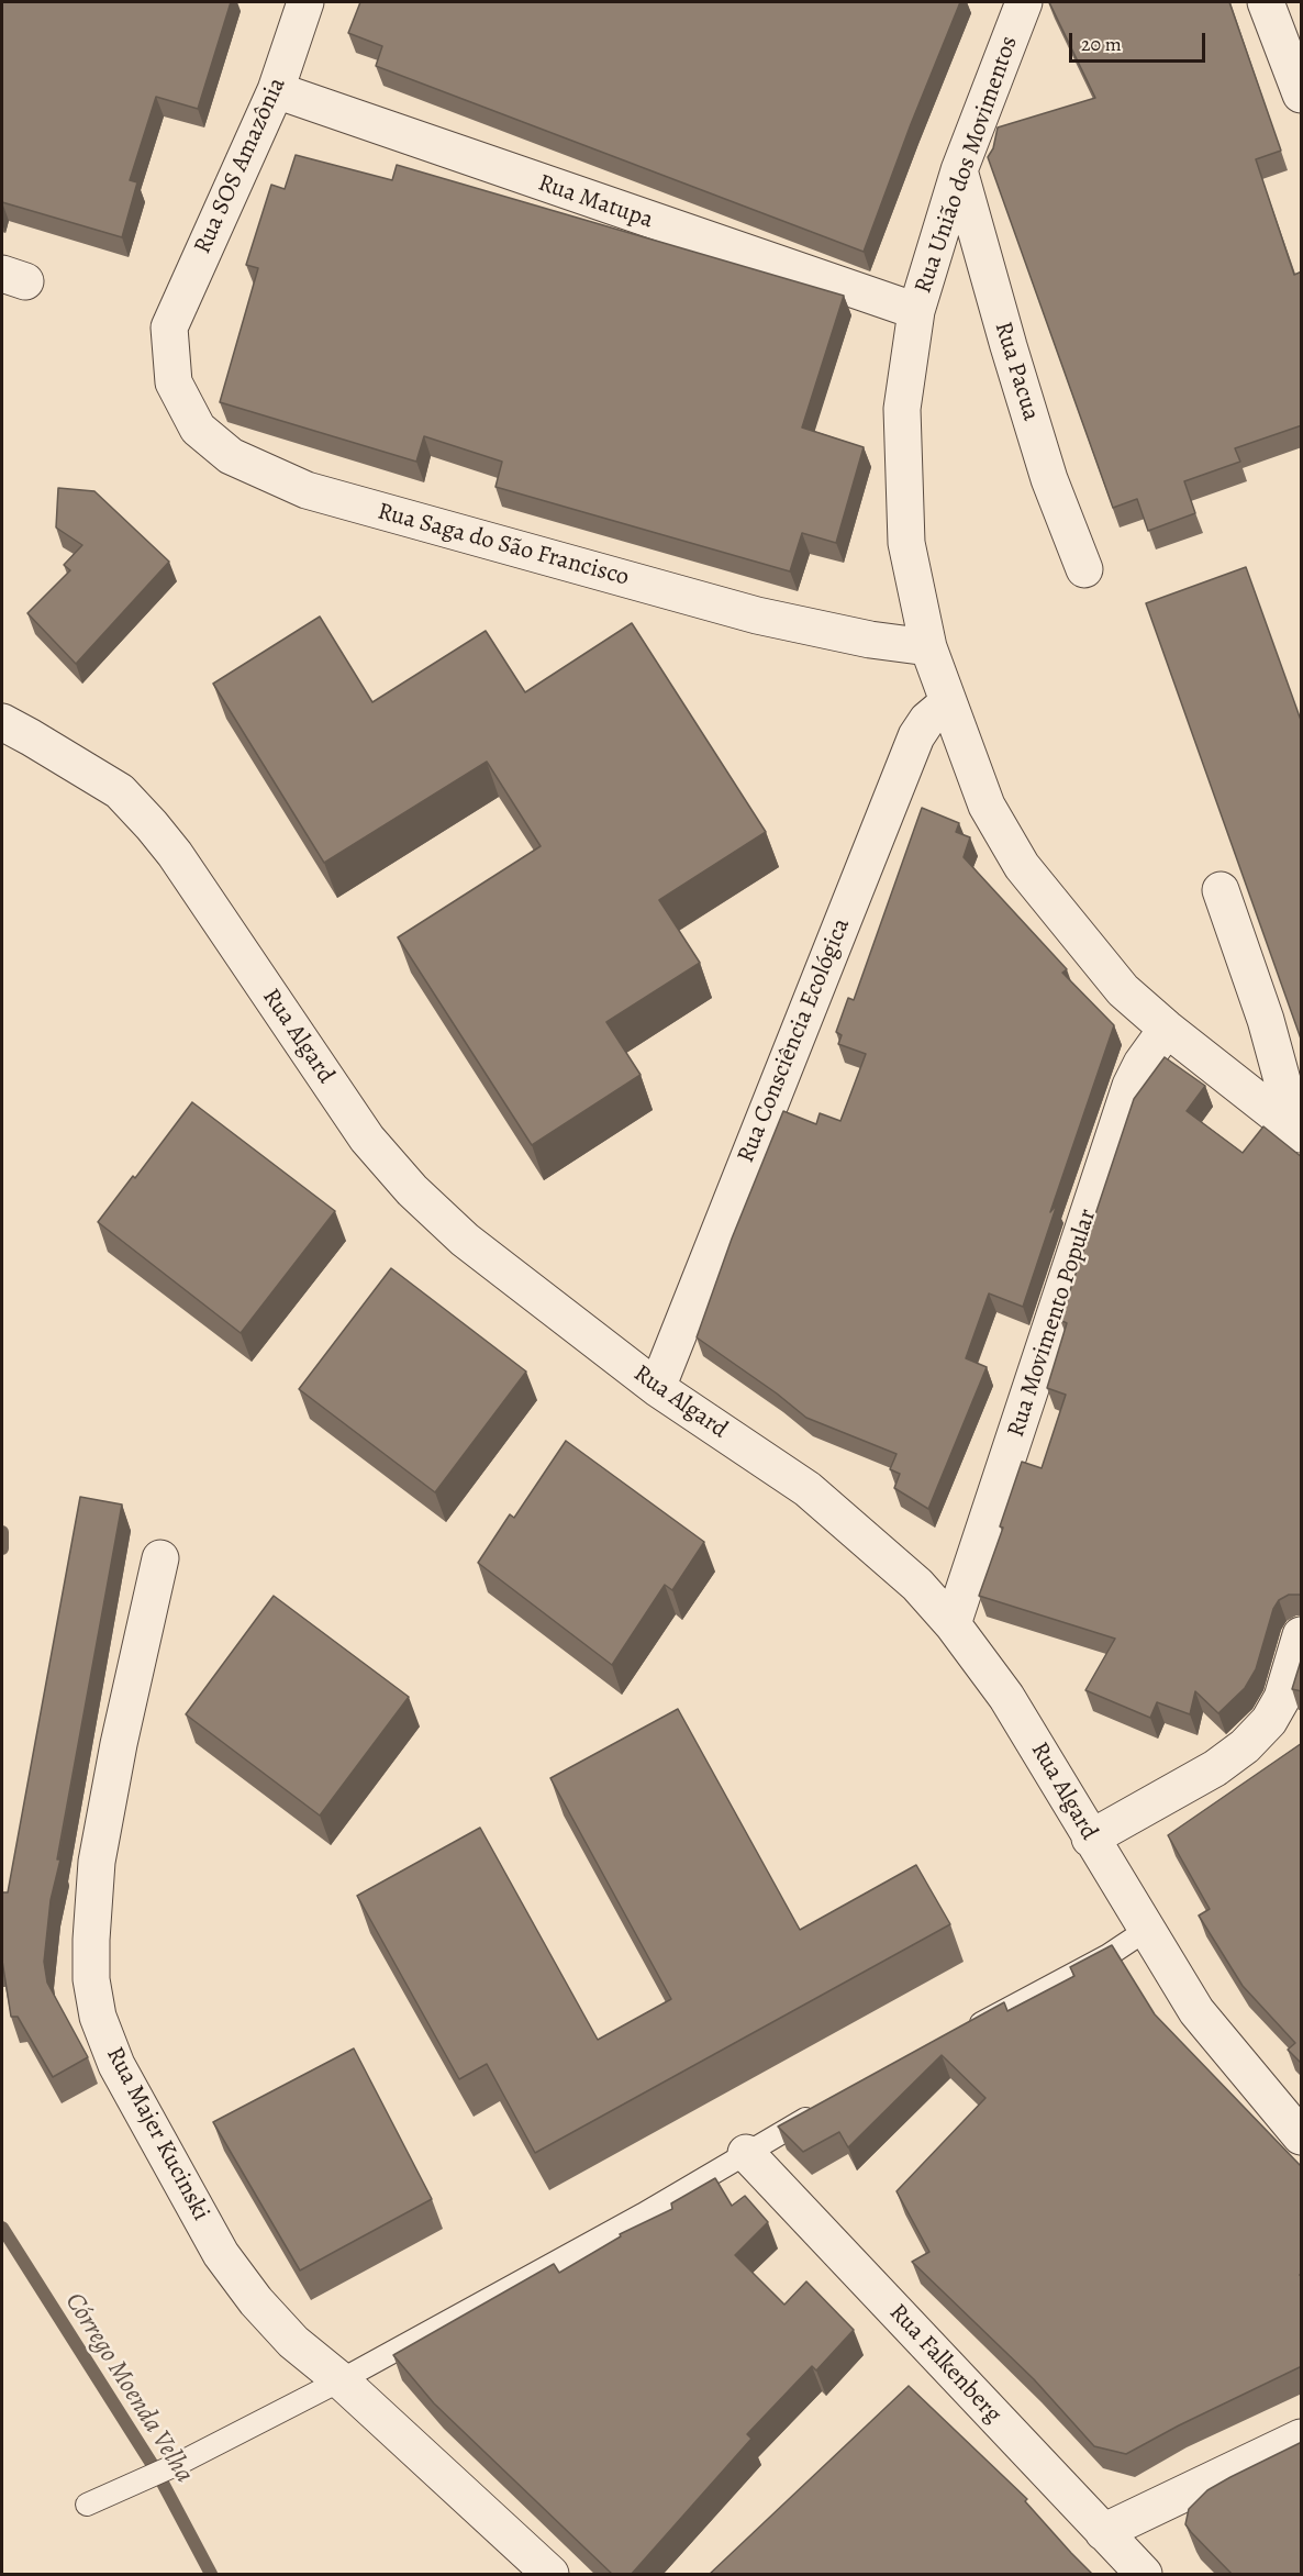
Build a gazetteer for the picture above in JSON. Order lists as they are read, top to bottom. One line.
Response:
{"streets":{"street":["Rua União dos Movimentos","Rua SOS Amazônia","Rua Matupa","Rua Pacua","Rua Saga do São Francisco","Rua Algard","Rua Consciência Ecológica","Rua Movimento Popular","Rua Majer Kucinski","Rua Falkenberg"]},"crossings":[["Rua União dos Movimentos","Rua Matupa"],["Rua União dos Movimentos","Rua Pacua"],["Rua União dos Movimentos","Rua Saga do São Francisco"],["Rua União dos Movimentos","Rua Consciência Ecológica"],["Rua União dos Movimentos","Rua Movimento Popular"],["Rua SOS Amazônia","Rua Matupa"],["Rua SOS Amazônia","Rua Saga do São Francisco"],["Rua Algard","Rua Consciência Ecológica"],["Rua Algard","Rua Movimento Popular"]],"water":["Córrego Moenda Velha"],"scale_bar":"20 m"}
